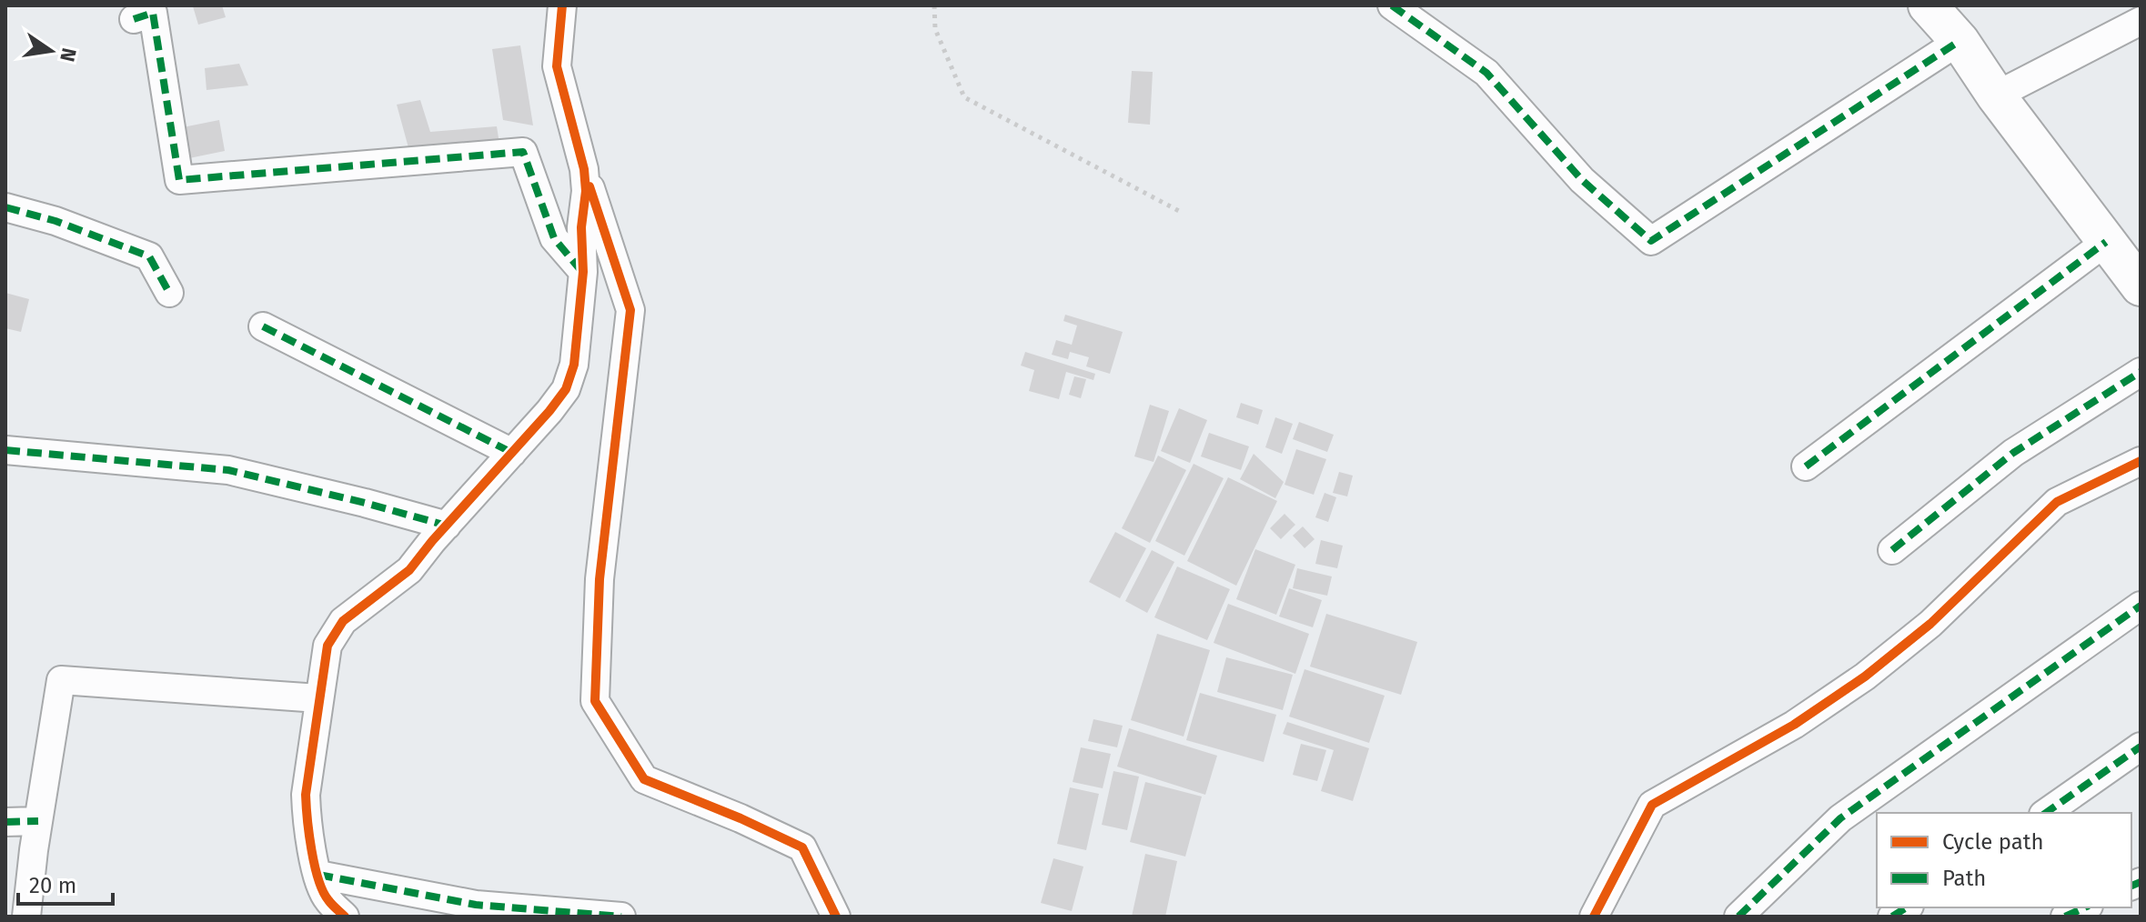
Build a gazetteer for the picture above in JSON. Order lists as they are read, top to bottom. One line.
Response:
{"legend":["Cycle path","Path"],"scale_bar":"20 m","north":"right"}
